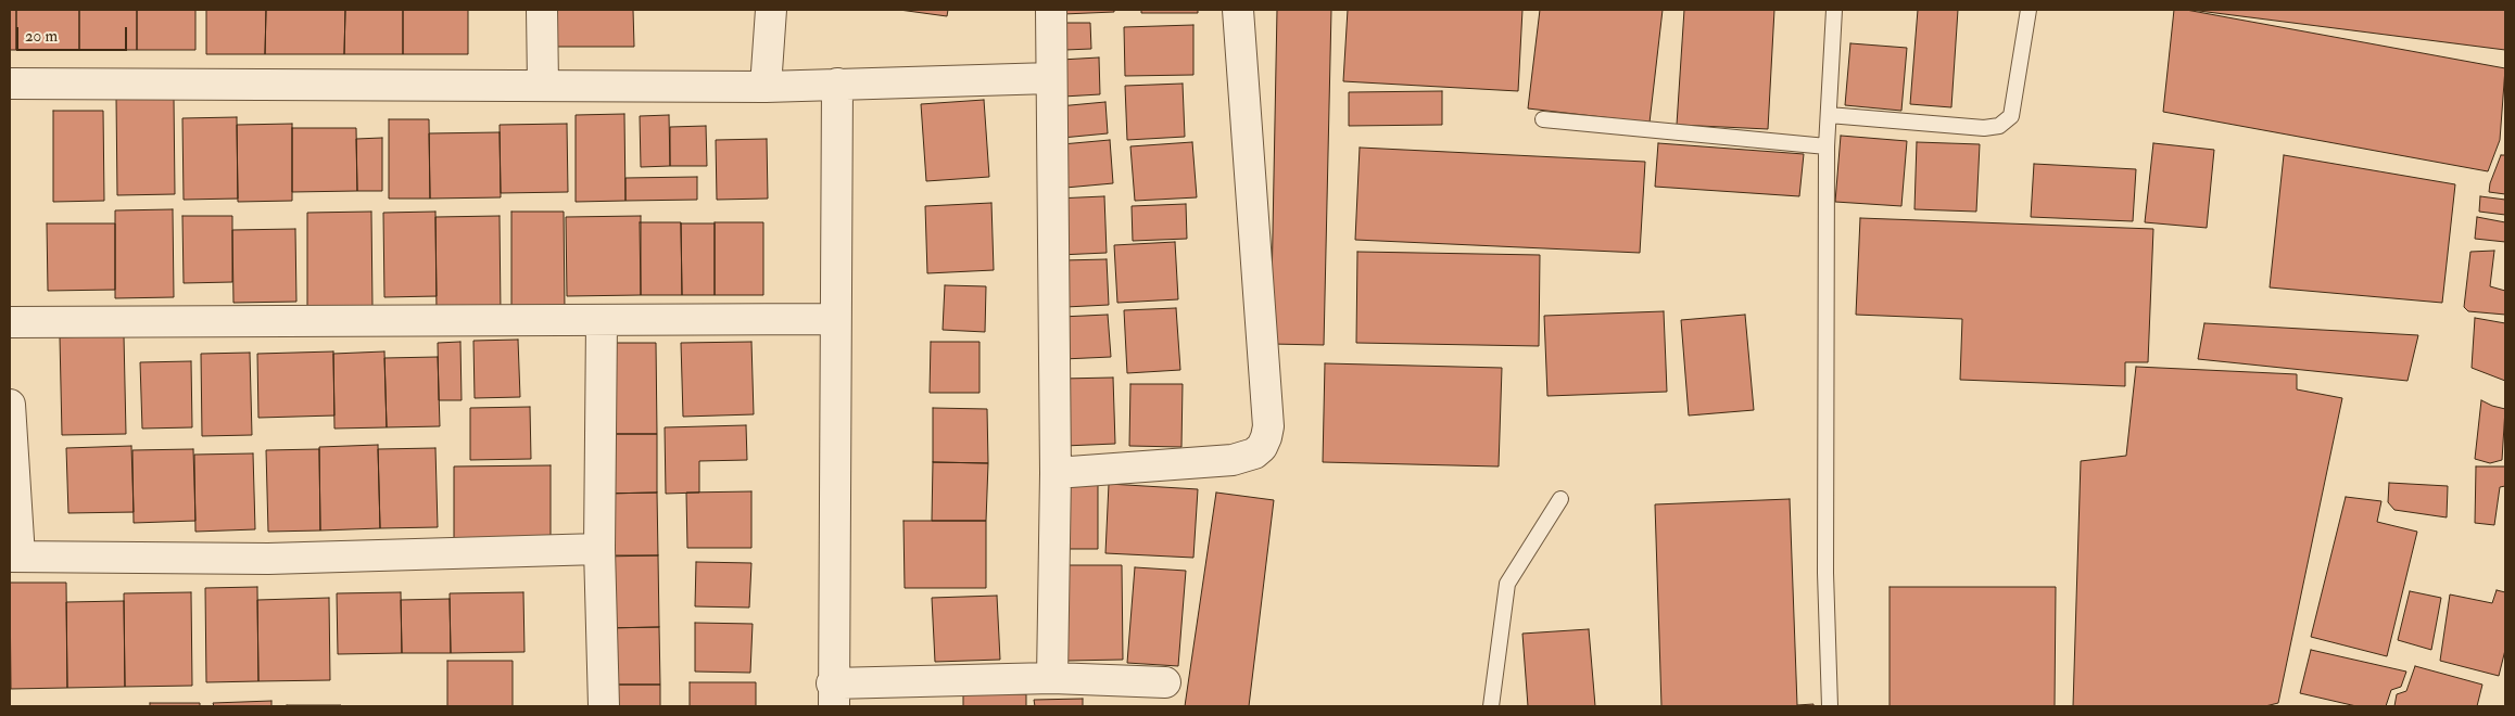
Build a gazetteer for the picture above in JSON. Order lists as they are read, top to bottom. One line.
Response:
{"scale_bar":"20 m"}
